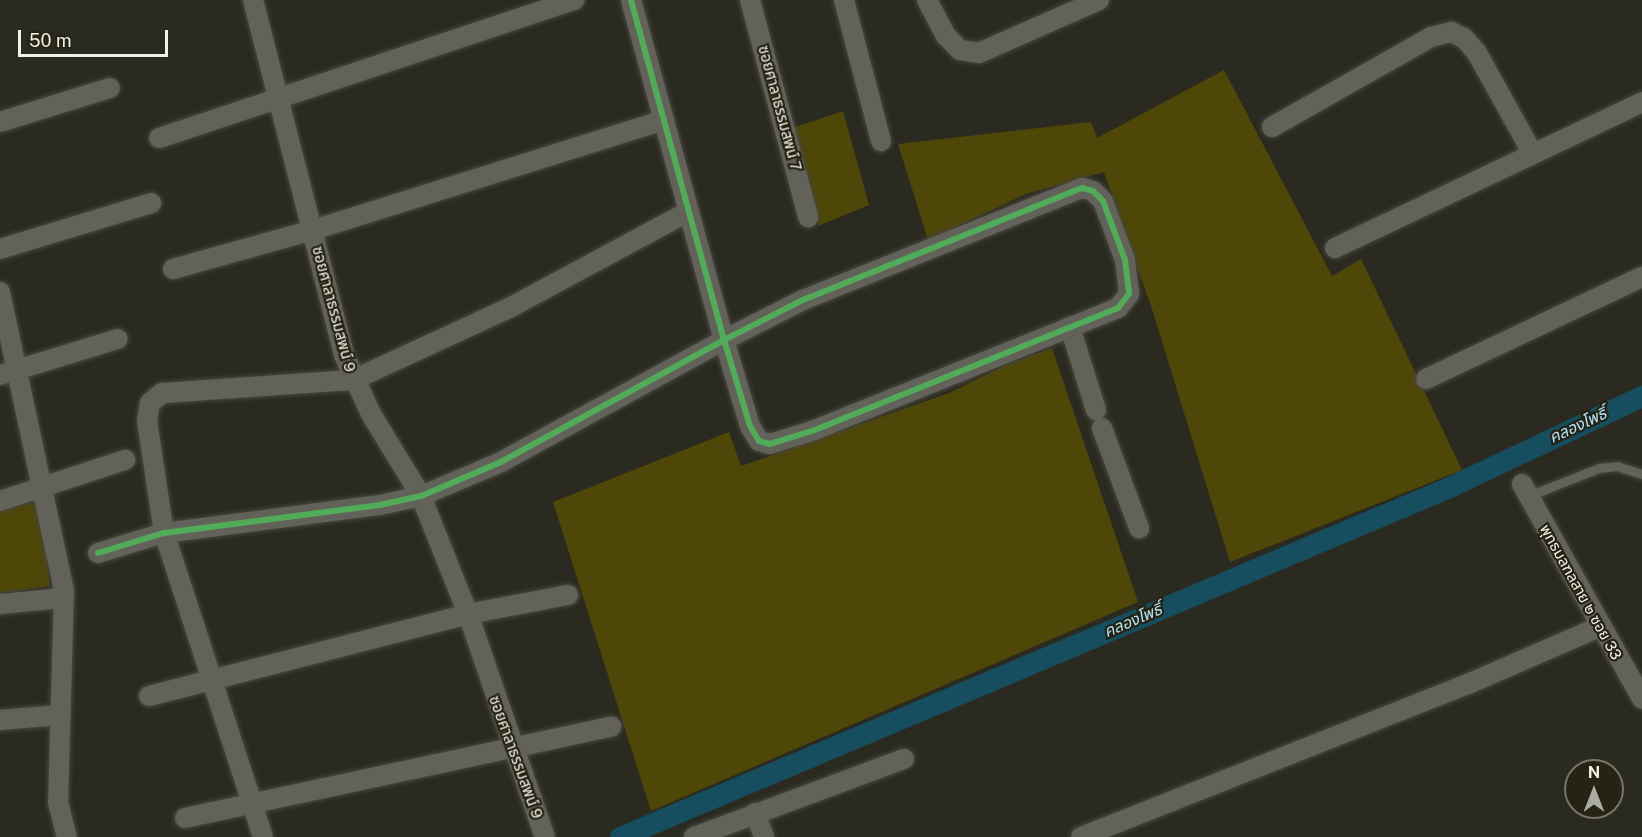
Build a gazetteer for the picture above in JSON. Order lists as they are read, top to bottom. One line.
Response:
{"streets":{"street":["ซอยศาลาธรรมสพน์ 7","ซอยศาลาธรรมสพน์ 9","พุทธมลฑลสาย ๒ ซอย 33"]},"water":["คลองโพธิ์"],"scale_bar":"50 m","north":"top"}
